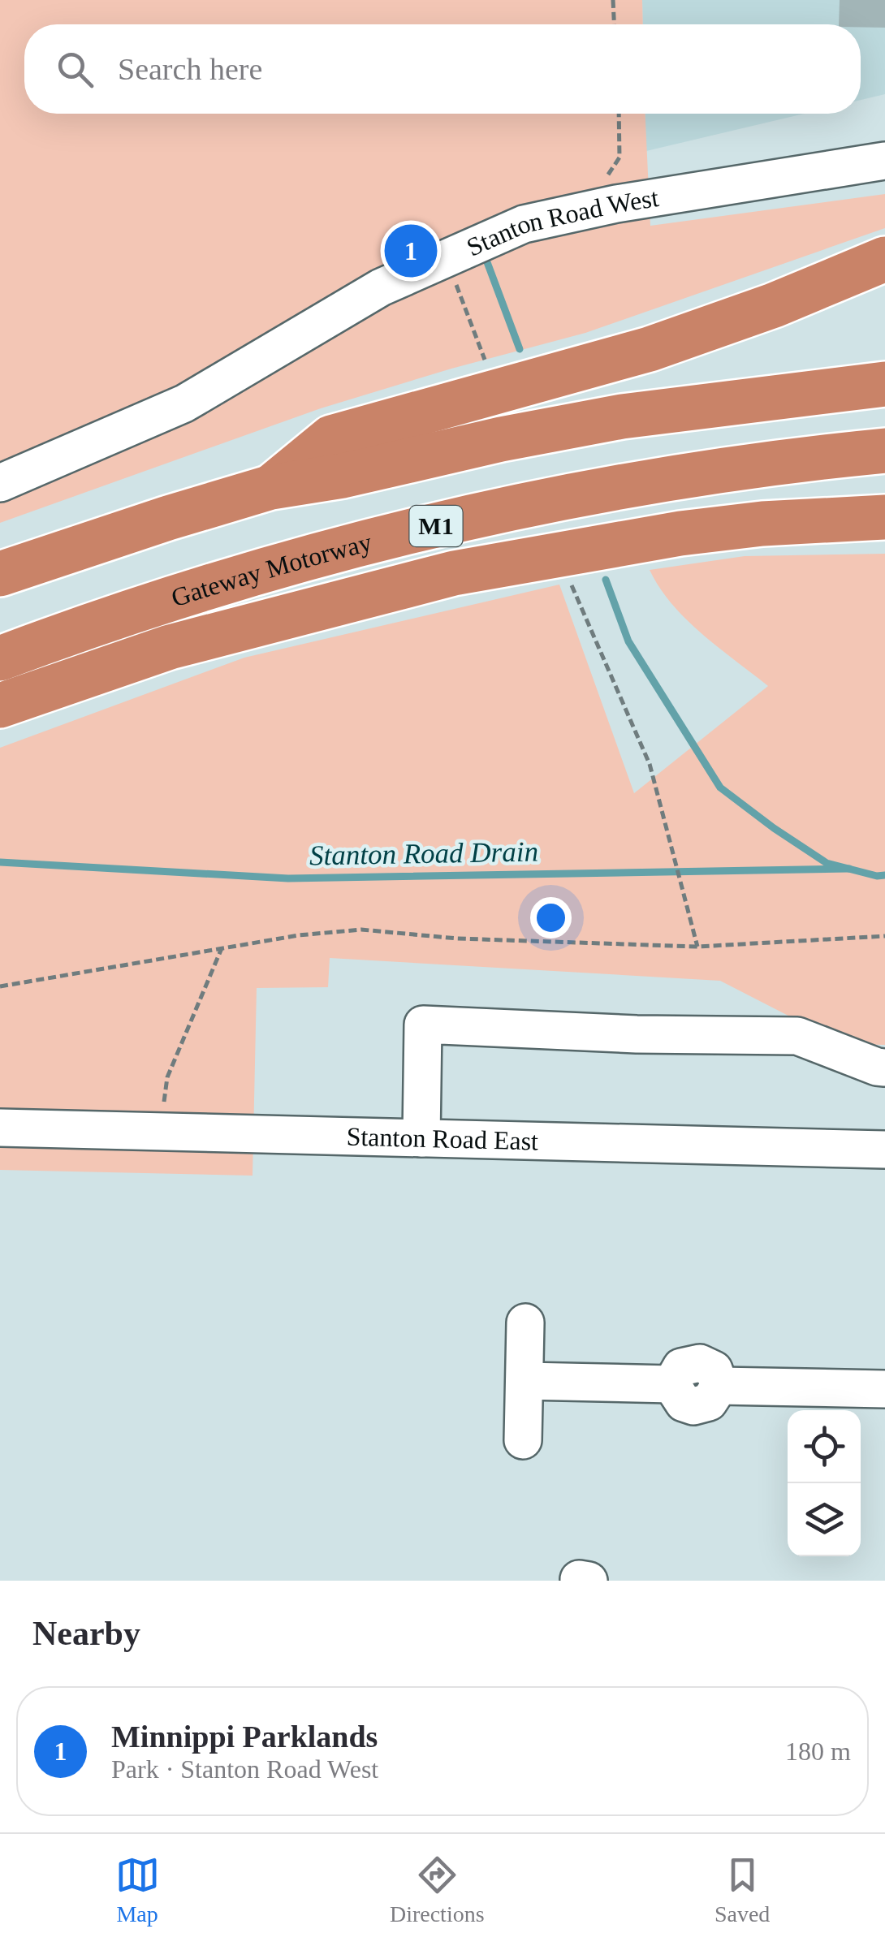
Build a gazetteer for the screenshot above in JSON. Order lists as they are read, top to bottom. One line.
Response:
{"streets":{"highway":["M1","Gateway Motorway"],"street":["Stanton Road West","Stanton Road East"]},"water":["Stanton Road Drain"],"page":{"search":"Search here","pins":"1","heading":"Nearby","list":[{"mark":"1","name":"Minnippi Parklands","note":"Park · Stanton Road West","value":"180 m"}],"nav":["Map","Directions","Saved"]}}
